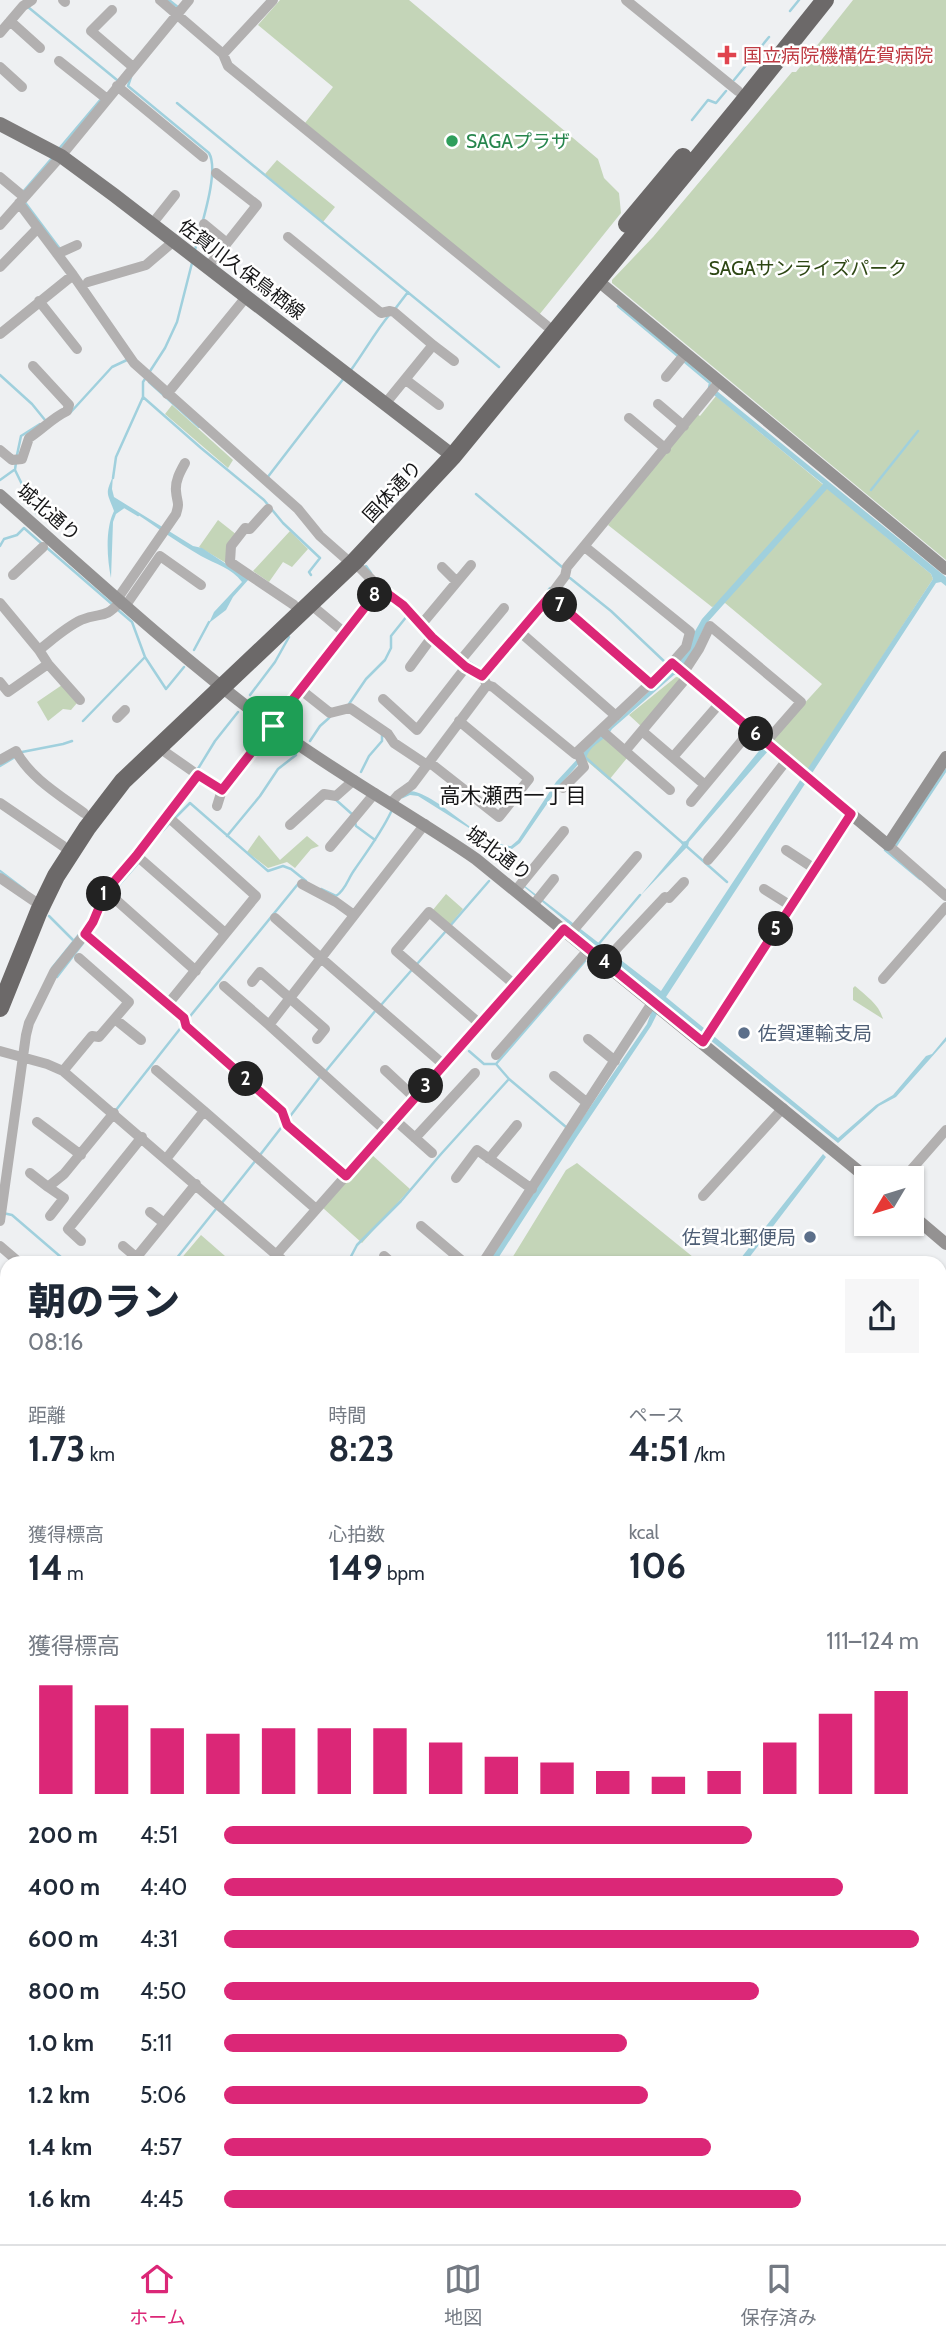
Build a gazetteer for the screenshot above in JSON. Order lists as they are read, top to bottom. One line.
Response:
{"streets":{"highway":["国体通り"],"main road":["佐賀川久保鳥栖線"],"street":["城北通り"]},"crossings":[["佐賀川久保鳥栖線","国体通り"],["国体通り","城北通り"]],"districts":["高木瀬西一丁目"],"parks":["SAGAサンライズパーク"],"places":{"health":["国立病院機構佐賀病院"],"other":["SAGAプラザ","佐賀運輸支局","佐賀北郵便局"]},"north":"bottom left","page":{"pins":["8","7","6","1","5","4","2","3"],"heading":["朝のラン","08:16"],"stats":[["距離","1.73 km"],["時間","8:23"],["ペース","4:51 /km"],["獲得標高","14 m"],["心拍数","149 bpm"],["kcal","106"]],"chart":["獲得標高","111–124 m"],"list":[{"name":"200 m","note":"4:51"},{"name":"400 m","note":"4:40"},{"name":"600 m","note":"4:31"},{"name":"800 m","note":"4:50"},{"name":"1.0 km","note":"5:11"},{"name":"1.2 km","note":"5:06"},{"name":"1.4 km","note":"4:57"},{"name":"1.6 km","note":"4:45"}],"tabs":["ホーム","地図","保存済み"]}}
